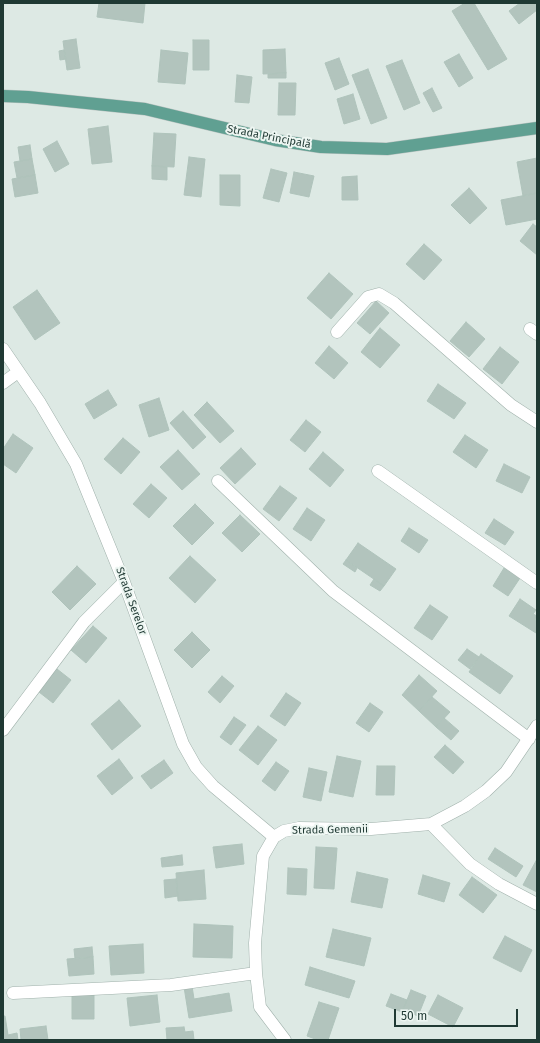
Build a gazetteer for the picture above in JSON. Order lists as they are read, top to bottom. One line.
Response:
{"streets":{"main road":["Strada Principală"],"street":["Strada Serelor","Strada Gemenii"]},"crossings":[["Strada Serelor","Strada Gemenii"]],"scale_bar":"50 m"}
